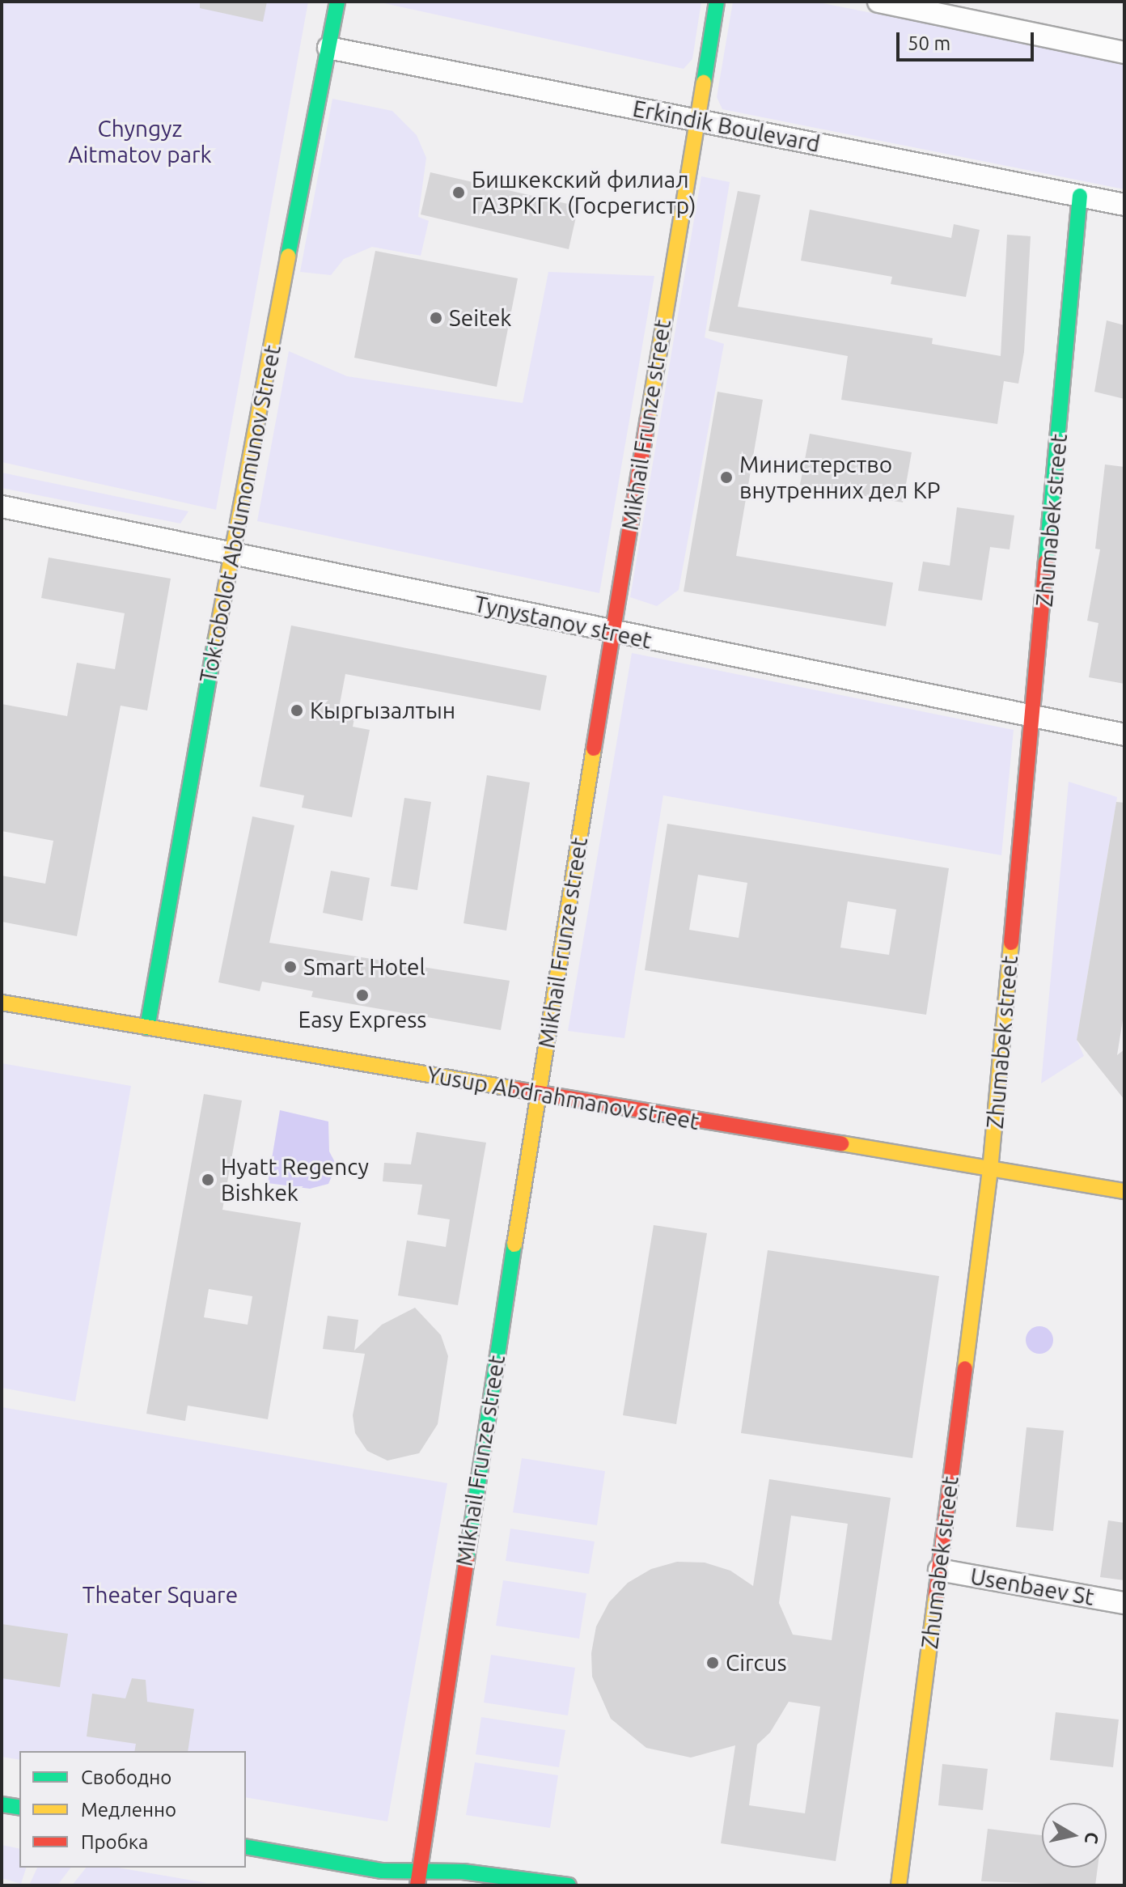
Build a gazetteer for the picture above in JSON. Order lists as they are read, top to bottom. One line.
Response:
{"streets":{"street":["Erkindik Boulevard","Mikhail Frunze street","Toktobolot Abdumomunov Street","Zhumabek street","Tynystanov street","Yusup Abdrahmanov street","Usenbaev St"]},"crossings":[["Erkindik Boulevard","Mikhail Frunze street"],["Erkindik Boulevard","Toktobolot Abdumomunov Street"],["Erkindik Boulevard","Zhumabek street"],["Mikhail Frunze street","Tynystanov street"],["Mikhail Frunze street","Yusup Abdrahmanov street"],["Toktobolot Abdumomunov Street","Tynystanov street"],["Toktobolot Abdumomunov Street","Yusup Abdrahmanov street"],["Zhumabek street","Tynystanov street"],["Zhumabek street","Yusup Abdrahmanov street"],["Zhumabek street","Usenbaev St"]],"parks":["Chyngyz Aitmatov park","Theater Square"],"places":["Бишкекский филиал ГАЗРКГК (Госрегистр)","Seitek","Министерство внутренних дел КР","Кыргызалтын","Smart Hotel","Easy Express","Hyatt Regency Bishkek","Circus"],"legend":["Свободно","Медленно","Пробка"],"scale_bar":"50 m","north":"right"}
